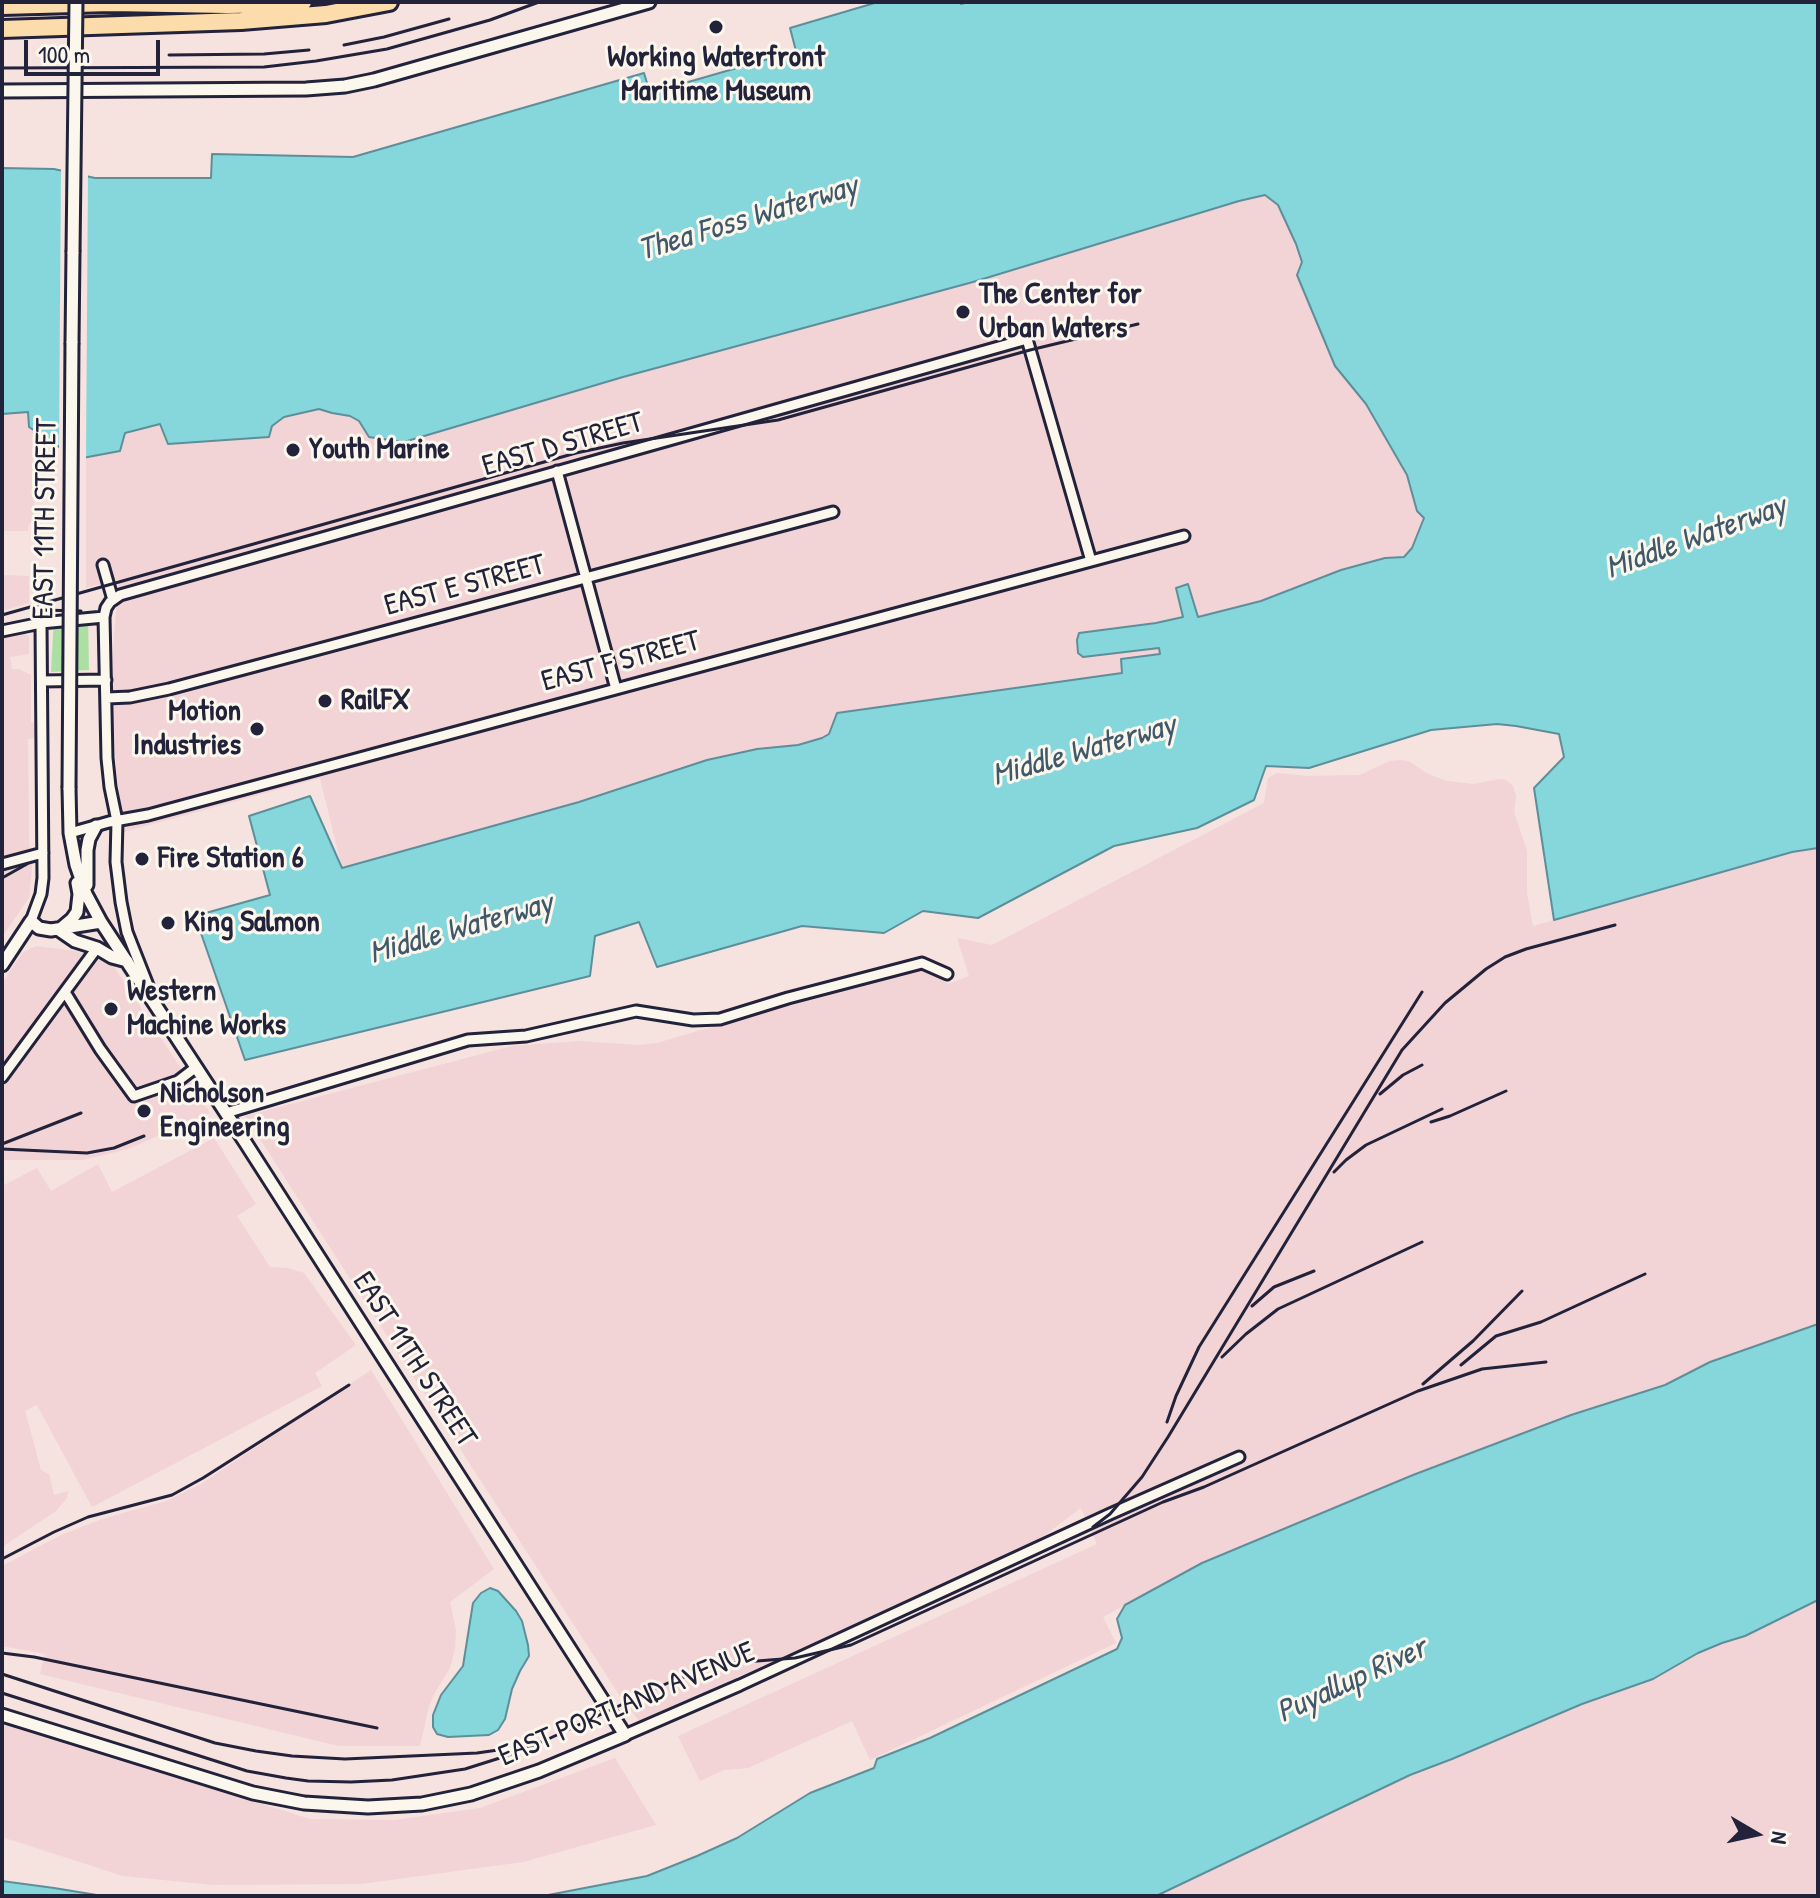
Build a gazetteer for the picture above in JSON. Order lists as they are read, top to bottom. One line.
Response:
{"streets":{"street":["EAST D STREET","EAST 11TH STREET","EAST E STREET","EAST F STREET","EAST PORTLAND AVENUE"]},"crossings":[["EAST D STREET","EAST 11TH STREET"],["EAST D STREET","EAST F STREET"],["EAST 11TH STREET","EAST E STREET"],["EAST 11TH STREET","EAST F STREET"],["EAST 11TH STREET","EAST PORTLAND AVENUE"]],"water":["Thea Foss Waterway","Middle Waterway","Puyallup River"],"places":["Working Waterfront Maritime Museum","The Center for Urban Waters","Youth Marine","RailFX","Motion Industries","Fire Station 6","King Salmon","Western Machine Works","Nicholson Engineering"],"scale_bar":"100 m","north":"right"}
